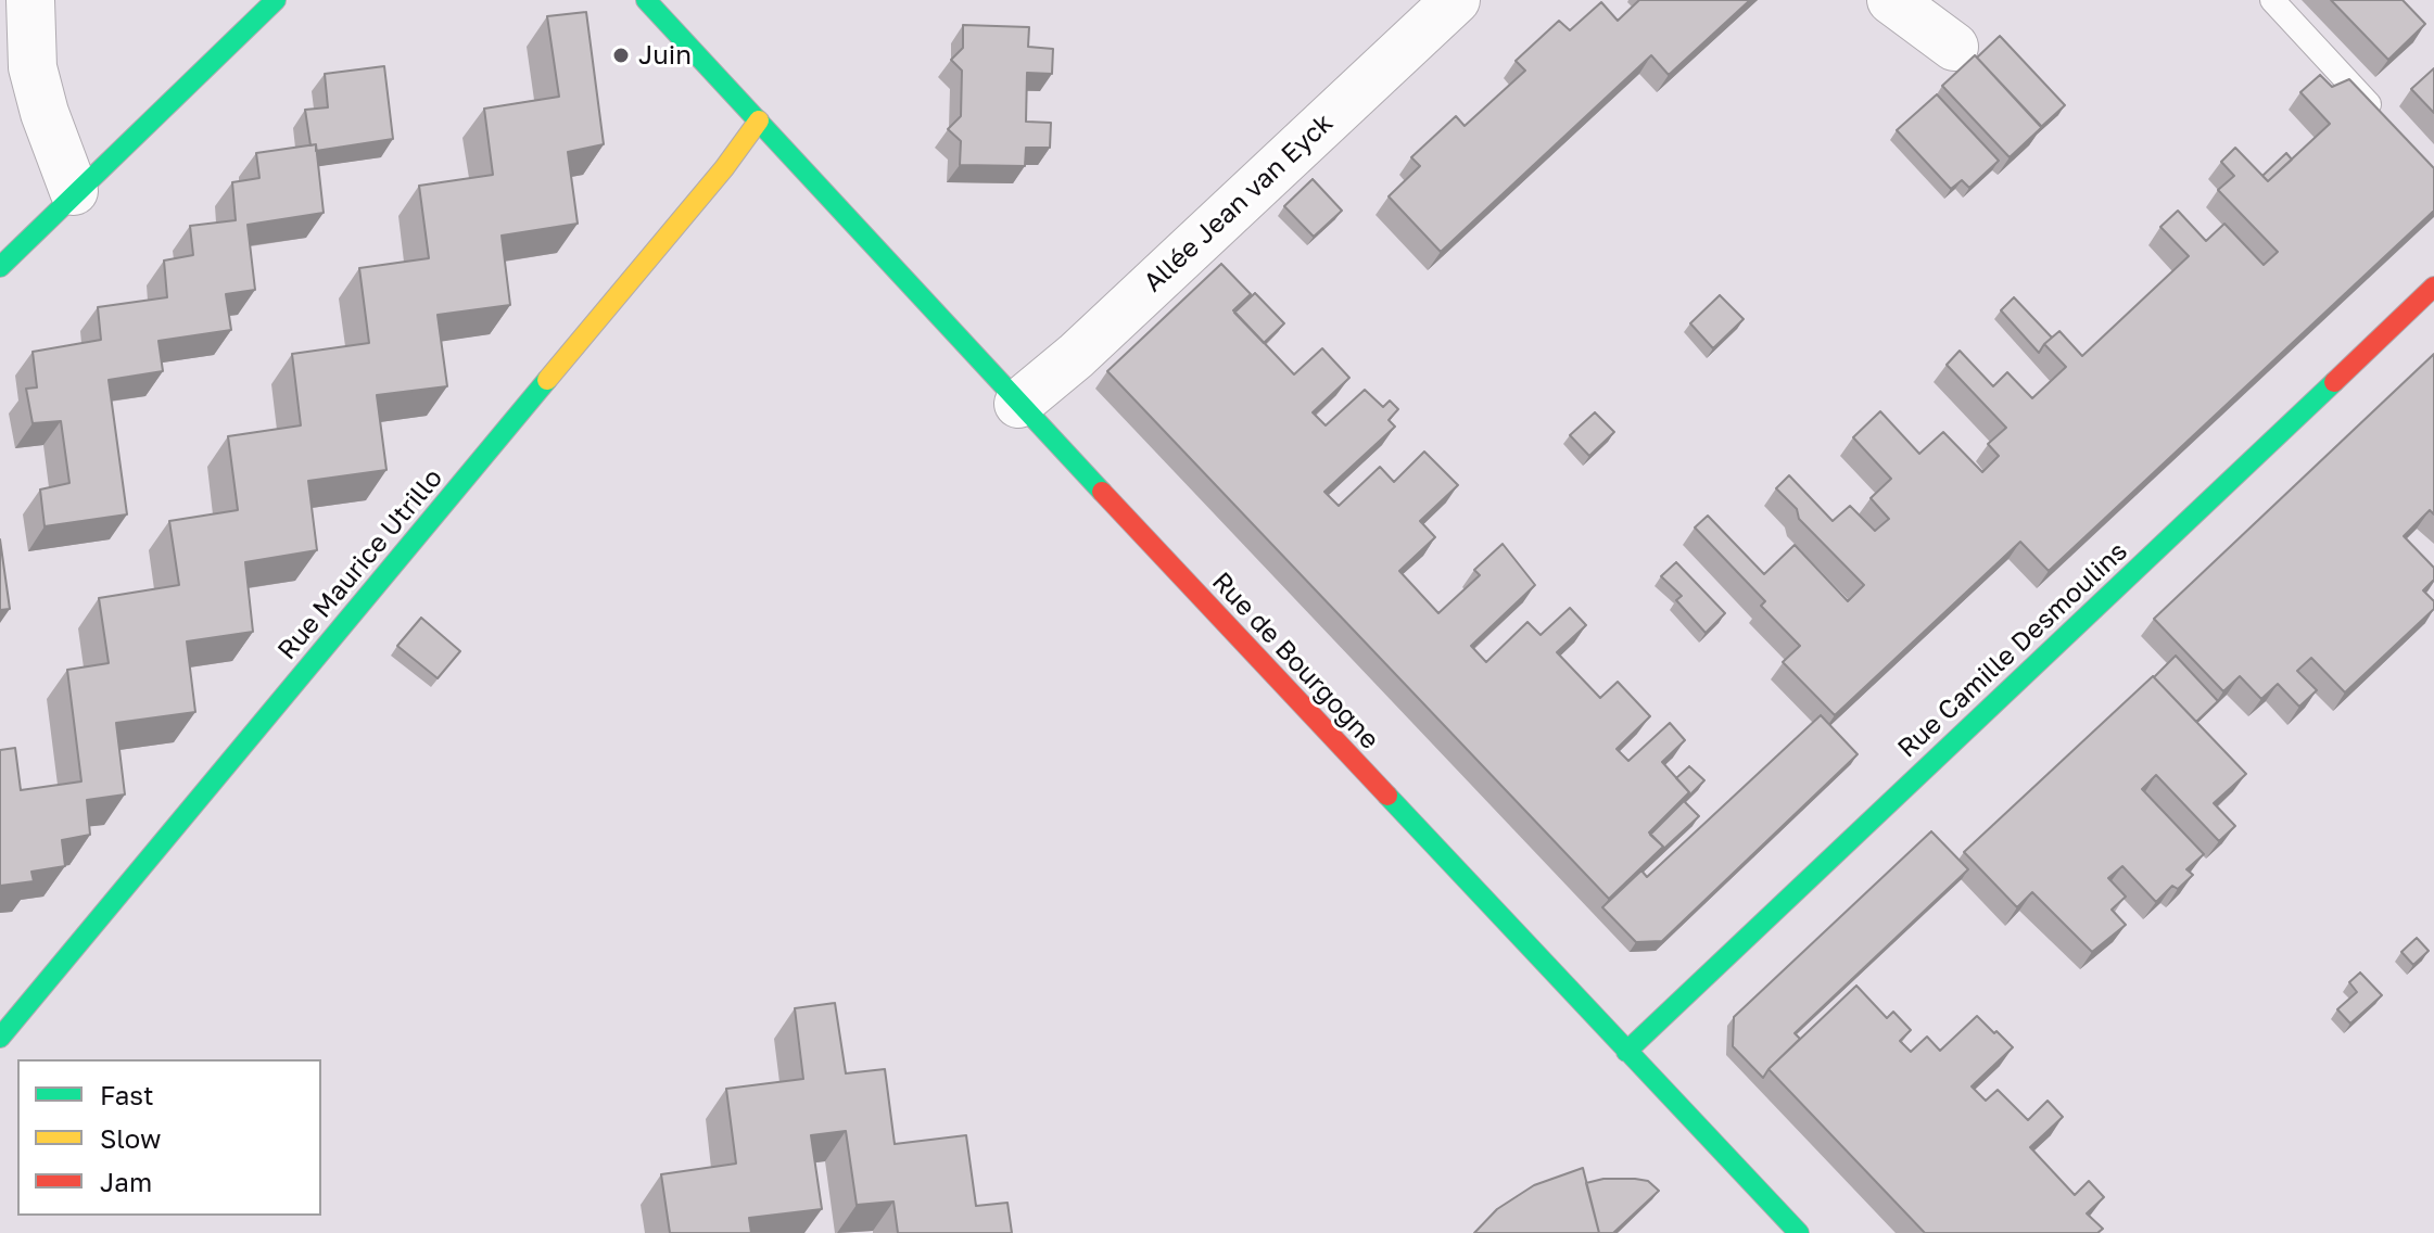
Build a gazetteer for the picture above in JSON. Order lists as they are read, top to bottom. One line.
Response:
{"streets":{"street":["Allée Jean van Eyck","Rue Maurice Utrillo","Rue Camille Desmoulins","Rue de Bourgogne"]},"crossings":[["Allée Jean van Eyck","Rue de Bourgogne"],["Rue Maurice Utrillo","Rue de Bourgogne"],["Rue Camille Desmoulins","Rue de Bourgogne"]],"places":["Juin"],"legend":["Fast","Slow","Jam"]}
